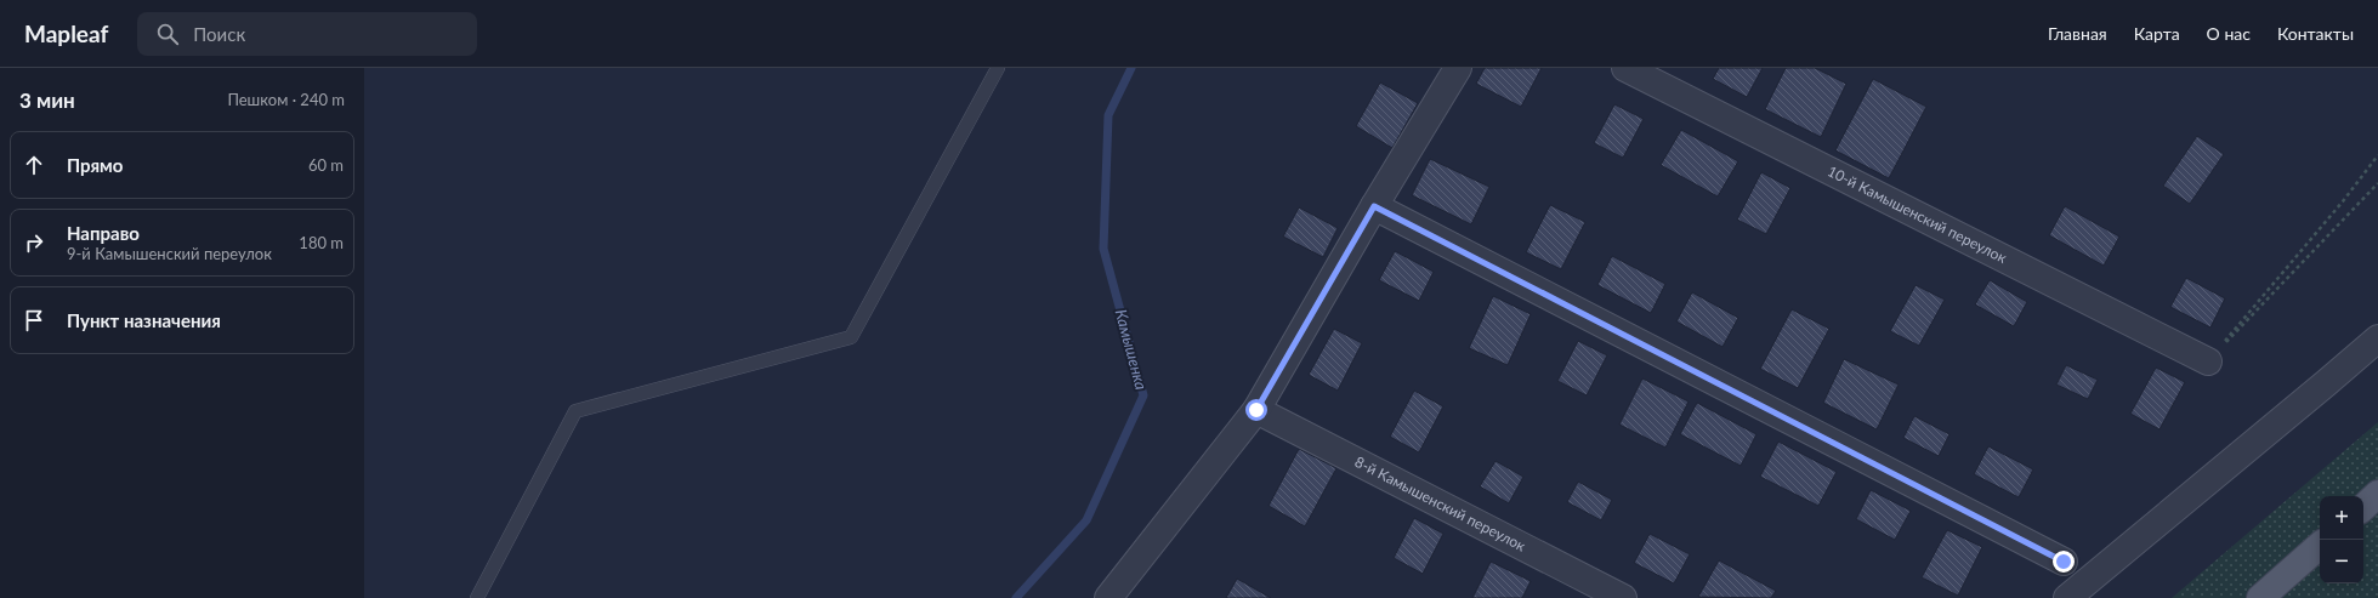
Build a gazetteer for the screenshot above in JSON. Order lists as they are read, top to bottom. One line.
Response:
{"streets":{"street":["10-й Камышенский переулок","8-й Камышенский переулок"]},"water":["Камышенка"],"page":{"header":"Mapleaf","search":"Поиск","nav":["Главная","Карта","О нас","Контакты"],"heading":["3 мин","Пешком · 240 m"],"list":[["Прямо","60 m"],["Направо","9-й Камышенский переулок","180 m"],"Пункт назначения"],"map_buttons":["+","−"]}}
